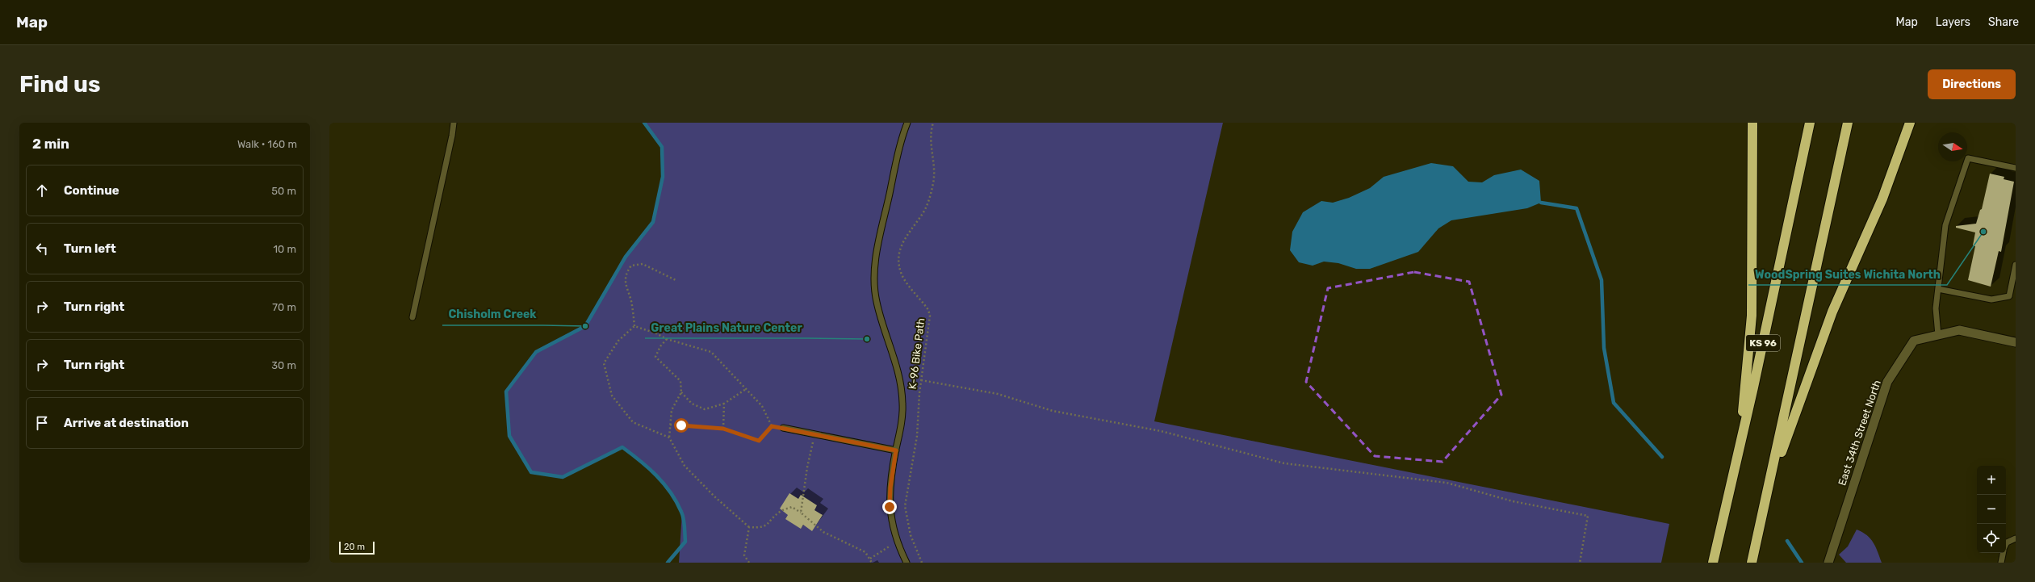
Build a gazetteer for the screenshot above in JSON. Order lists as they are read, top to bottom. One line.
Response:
{"streets":{"highway":["KS 96"],"street":["East 34th Street North"],"path":["K-96 Bike Path"]},"places":["WoodSpring Suites Wichita North","Chisholm Creek","Great Plains Nature Center"],"scale_bar":"20 m","north":"right","page":{"header":"Map","nav":["Map","Layers","Share"],"buttons":"Directions","title":"Find us","heading":["2 min","Walk · 160 m"],"list":[["Continue","50 m"],["Turn left","10 m"],["Turn right","70 m"],["Turn right","30 m"],"Arrive at destination"],"map_buttons":["+","−"],"scale":"20 m"}}
